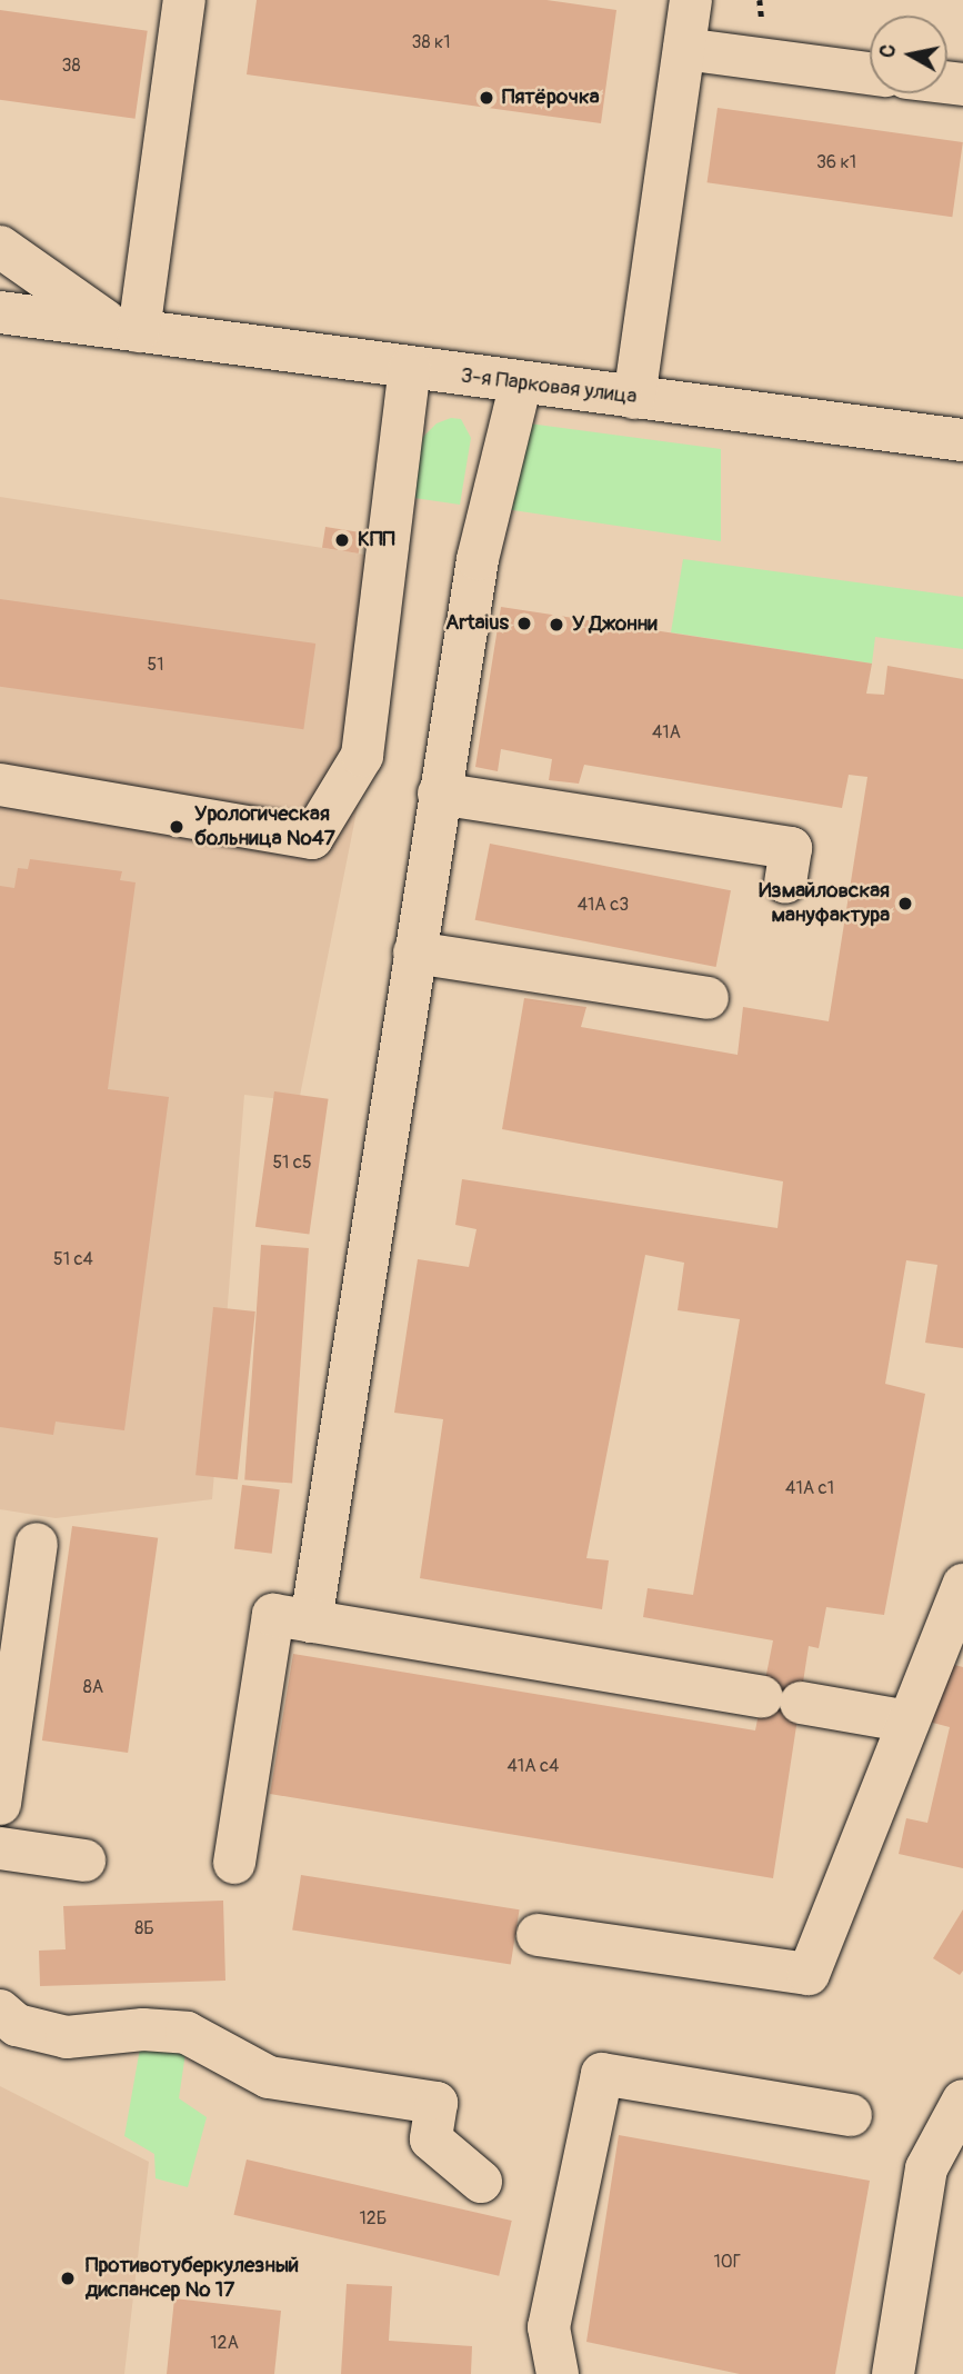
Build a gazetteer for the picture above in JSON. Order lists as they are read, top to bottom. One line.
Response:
{"streets":{"street":["3-я Парковая улица"]},"places":["Пятёрочка","КПП","Artaius","У Джонни","Урологическая больница №47","Измайловская мануфактура","Противотуберкулезный диспансер № 17"],"house_numbers":["38 к1","38","36 к1","51","41А","41А с3","51 с5","51 с4","41А с1","8А","41А с4","8Б","12Б","10Г","12А"],"north":"left"}
